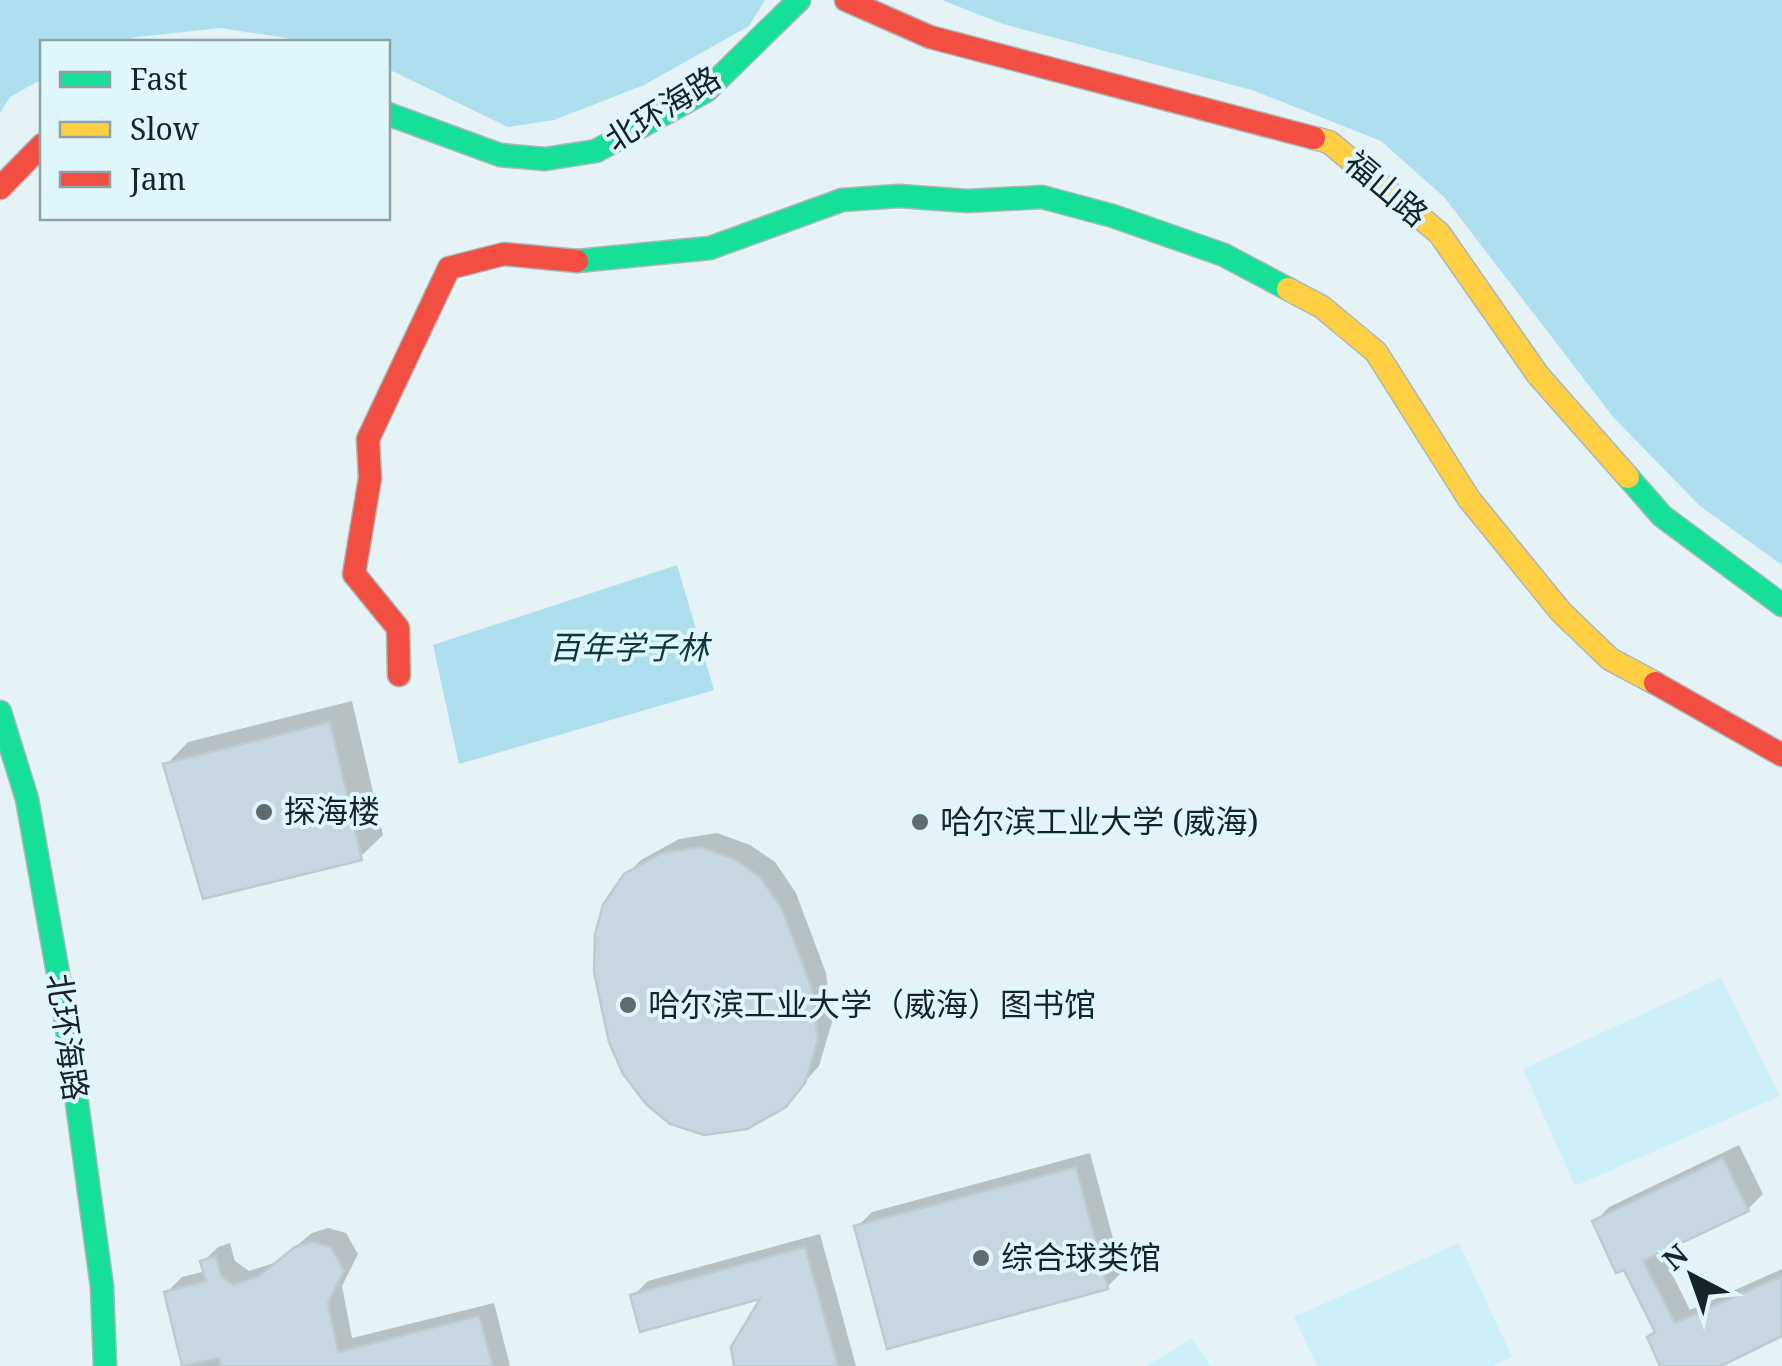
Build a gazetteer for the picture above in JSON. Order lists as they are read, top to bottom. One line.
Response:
{"streets":{"main road":["北环海路","福山路"]},"parks":["百年学子林"],"places":["探海楼","哈尔滨工业大学 (威海)","哈尔滨工业大学（威海）图书馆","综合球类馆"],"legend":["Fast","Slow","Jam"],"north":"top left"}
